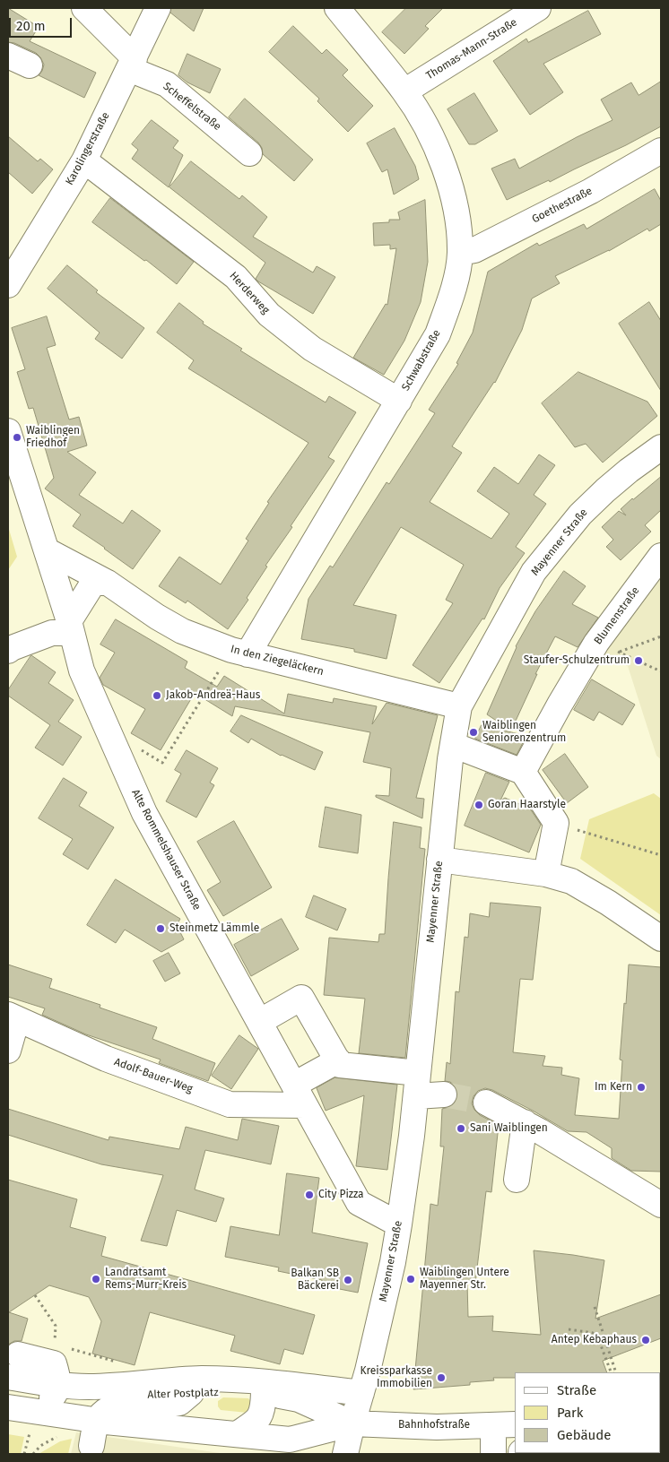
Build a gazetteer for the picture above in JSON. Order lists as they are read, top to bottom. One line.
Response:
{"streets":{"street":["Thomas-Mann-Straße","Scheffelstraße","Karolingerstraße","Goethestraße","Herderweg","Schwabstraße","Mayenner Straße","Blumenstraße","In den Ziegeläckern","Alte Rommelshauser Straße","Adolf-Bauer-Weg","Alter Postplatz","Bahnhofstraße"]},"crossings":[["Thomas-Mann-Straße","Schwabstraße"],["Scheffelstraße","Karolingerstraße"],["Karolingerstraße","Herderweg"],["Goethestraße","Schwabstraße"],["Herderweg","Schwabstraße"],["Schwabstraße","In den Ziegeläckern"],["Mayenner Straße","In den Ziegeläckern"],["Mayenner Straße","Alte Rommelshauser Straße"],["Mayenner Straße","Alter Postplatz"],["Mayenner Straße","Bahnhofstraße"],["In den Ziegeläckern","Alte Rommelshauser Straße"],["Alte Rommelshauser Straße","Adolf-Bauer-Weg"],["Alter Postplatz","Bahnhofstraße"]],"places":["Waiblingen Friedhof","Staufer-Schulzentrum","Jakob-Andreä-Haus","Waiblingen Seniorenzentrum","Goran Haarstyle","Steinmetz Lämmle","Im Kern","Sani Waiblingen","City Pizza","Landratsamt Rems-Murr-Kreis","Waiblingen Untere Mayenner Str.","Balkan SB Bäckerei","Antep Kebaphaus","Kreissparkasse Immobilien"],"legend":["Straße","Park","Gebäude"],"scale_bar":"20 m"}
